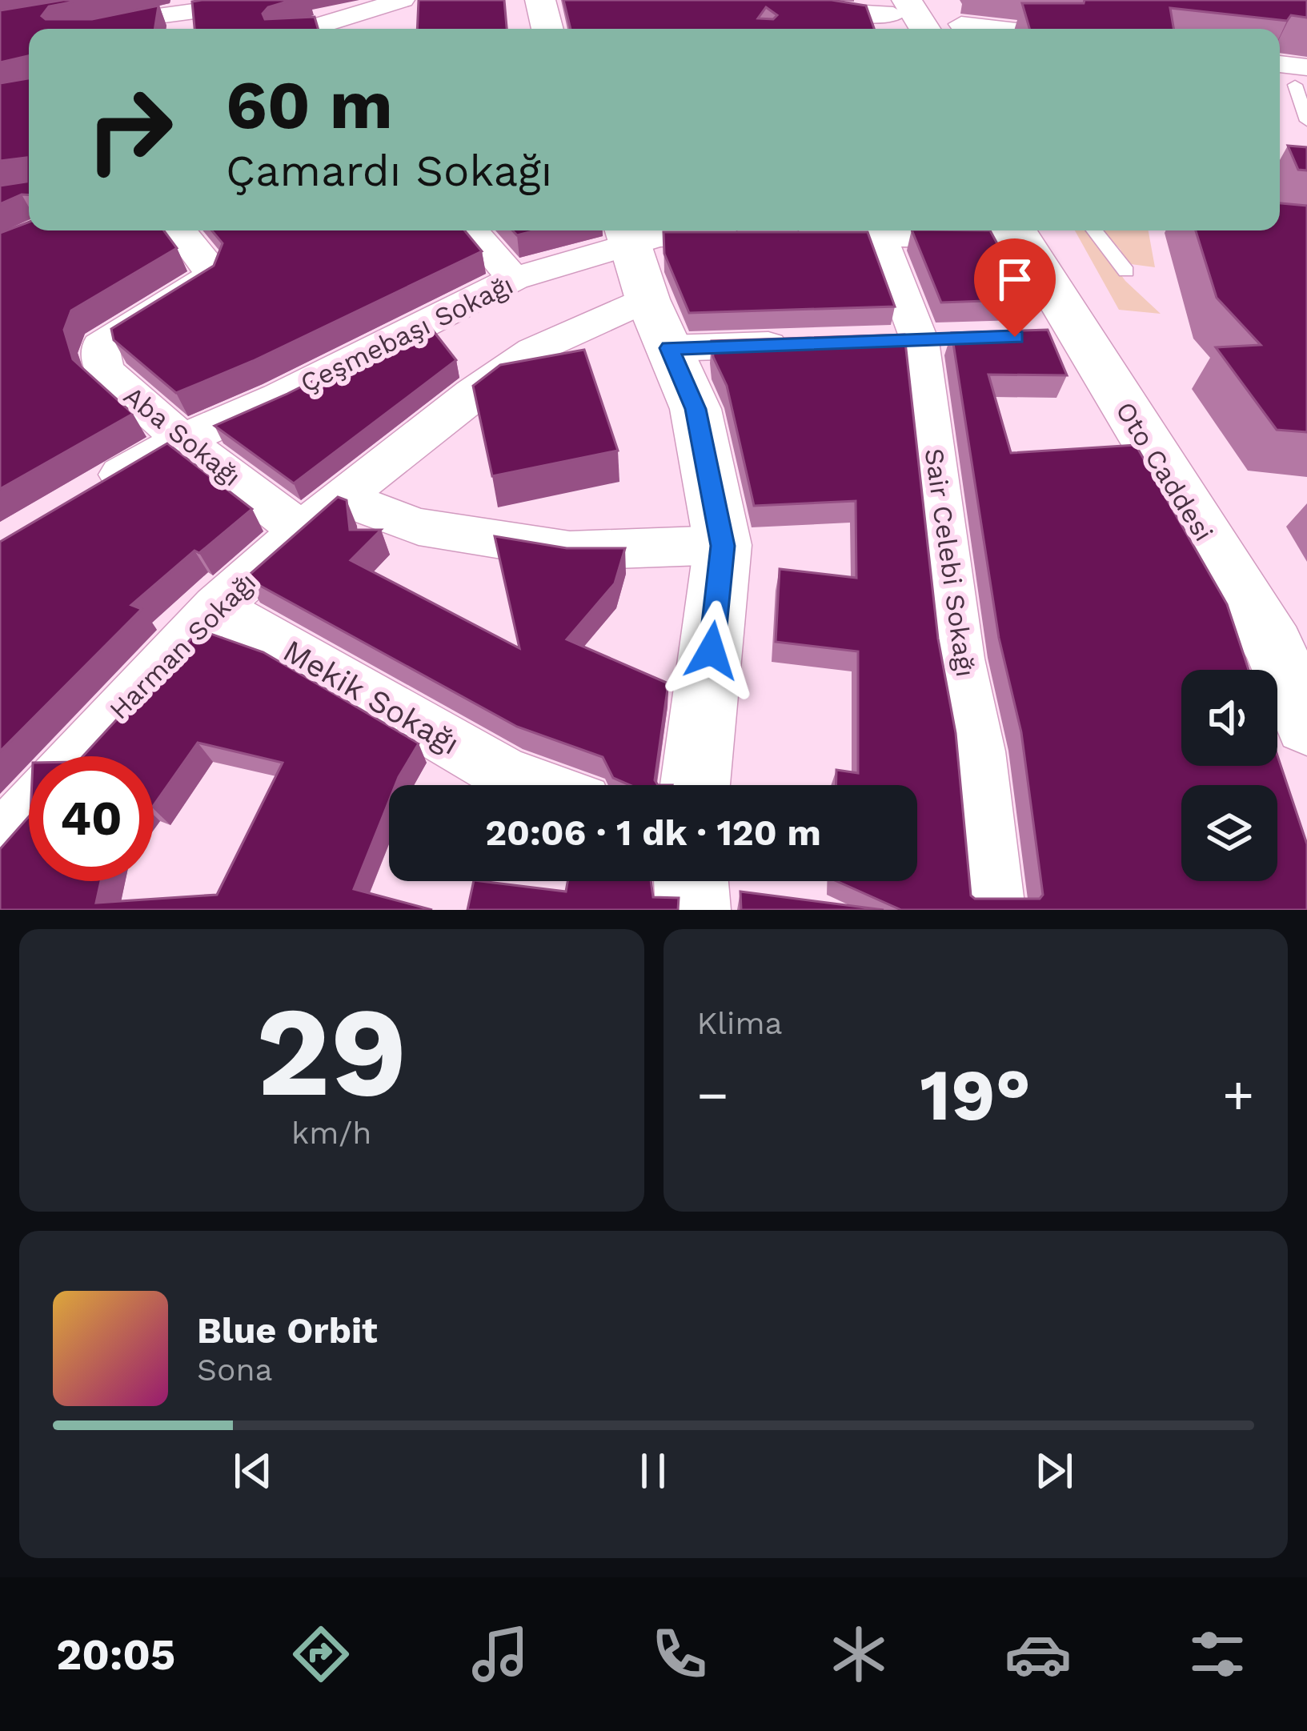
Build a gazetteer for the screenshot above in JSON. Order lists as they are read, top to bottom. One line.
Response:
{"streets":{"street":["Çeşmebaşı Sokağı","Aba Sokağı","Oto Caddesi","Sair Celebi Sokağı","Harman Sokağı","Mekik Sokağı"]},"crossings":[["Çeşmebaşı Sokağı","Aba Sokağı"],["Aba Sokağı","Harman Sokağı"],["Harman Sokağı","Mekik Sokağı"]],"page":{"turn":["60 m","Çamardı Sokağı"],"limit":"40","trip":"20:06 · 1 dk · 120 m","tile":[["29","km/h"],"Klima"],"heat":["−","19°","+"],"song":["Blue Orbit","Sona"],"tabs":"20:05"}}
